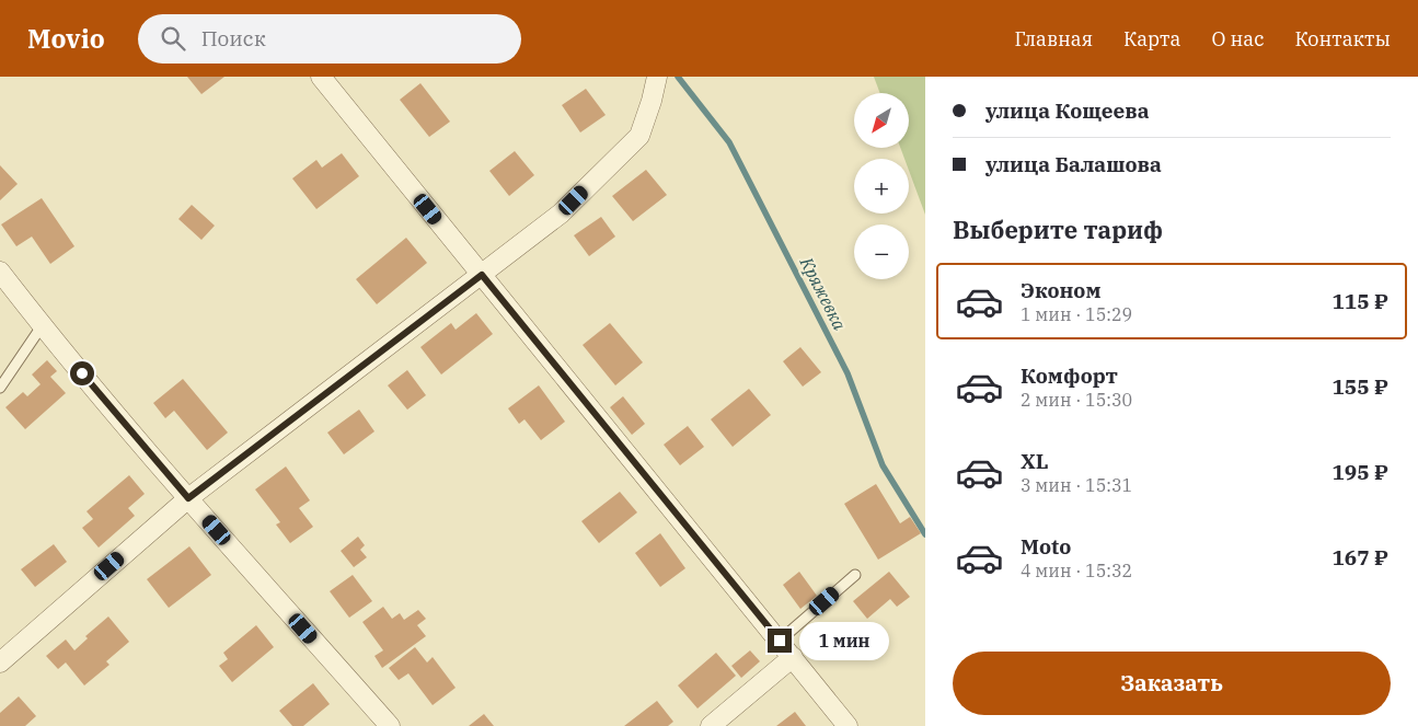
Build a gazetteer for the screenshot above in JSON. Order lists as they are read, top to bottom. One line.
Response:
{"water":["Кряжевка"],"north":"bottom left","page":{"header":"Movio","search":"Поиск","nav":["Главная","Карта","О нас","Контакты"],"banner":["улица Кощеева","улица Балашова"],"map_buttons":["+","−"],"heading":"Выберите тариф","list":[{"name":"Эконом","note":"1 мин · 15:29","value":"115 ₽"},{"name":"Комфорт","note":"2 мин · 15:30","value":"155 ₽"},{"name":"XL","note":"3 мин · 15:31","value":"195 ₽"},{"name":"Moto","note":"4 мин · 15:32","value":"167 ₽"}],"bubble":"1 мин","buttons":"Заказать"}}
